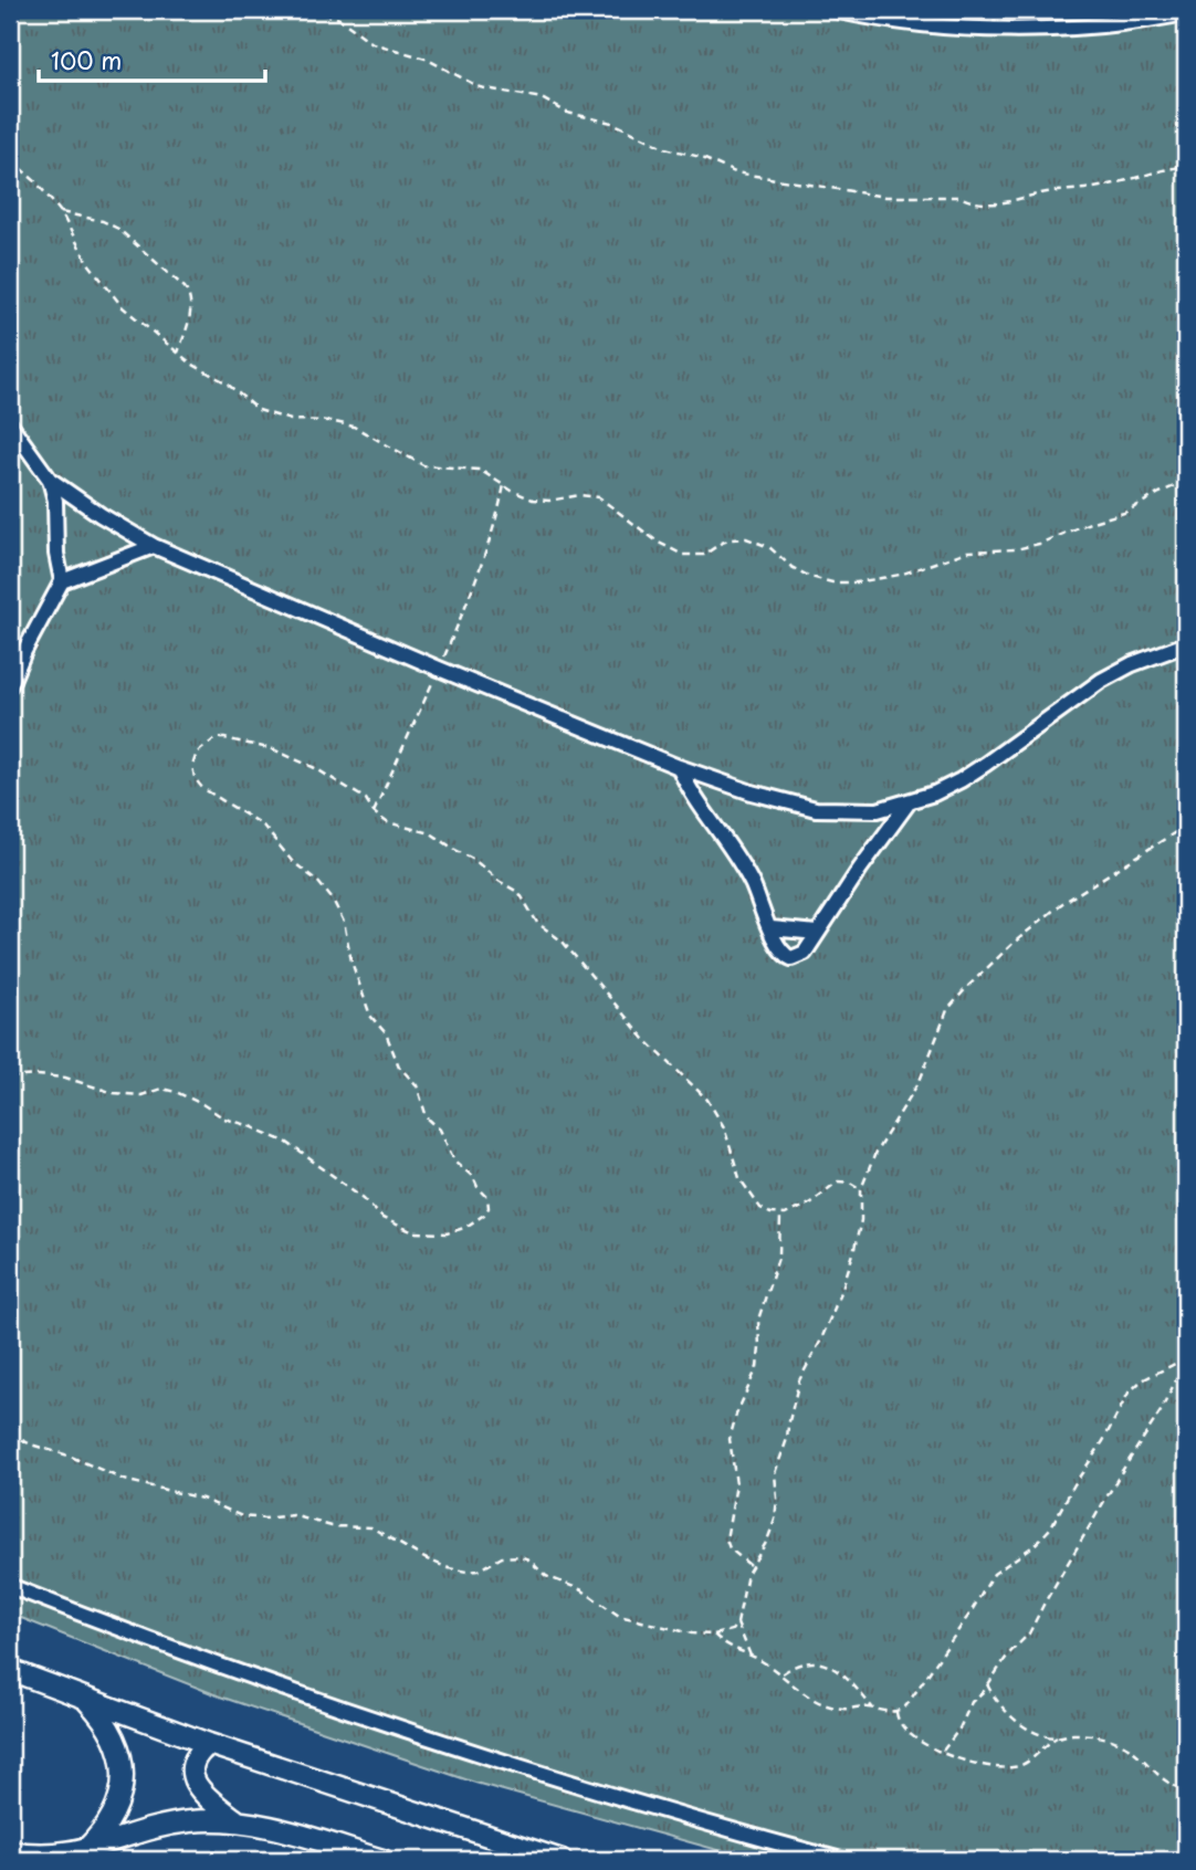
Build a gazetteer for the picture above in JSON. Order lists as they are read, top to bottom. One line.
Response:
{"scale_bar":"100 m"}
